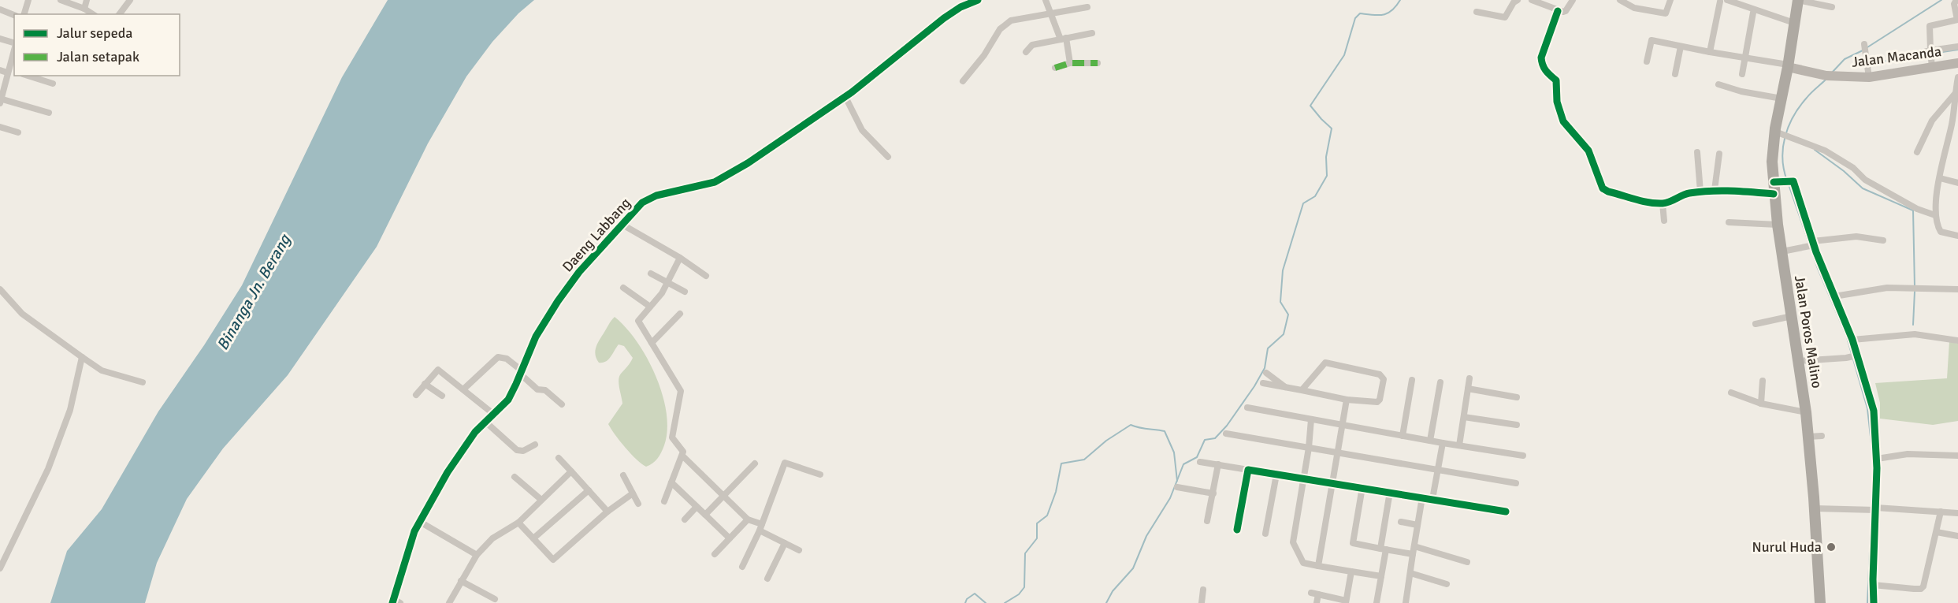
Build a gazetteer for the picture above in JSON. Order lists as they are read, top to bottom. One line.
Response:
{"streets":{"main road":["Jalan Poros Malino"],"street":["Jalan Macanda","Daeng Labbang"]},"crossings":[["Jalan Macanda","Jalan Poros Malino"]],"water":["Binanga Jn. Berang"],"places":["Nurul Huda"],"legend":["Jalur sepeda","Jalan setapak"]}
